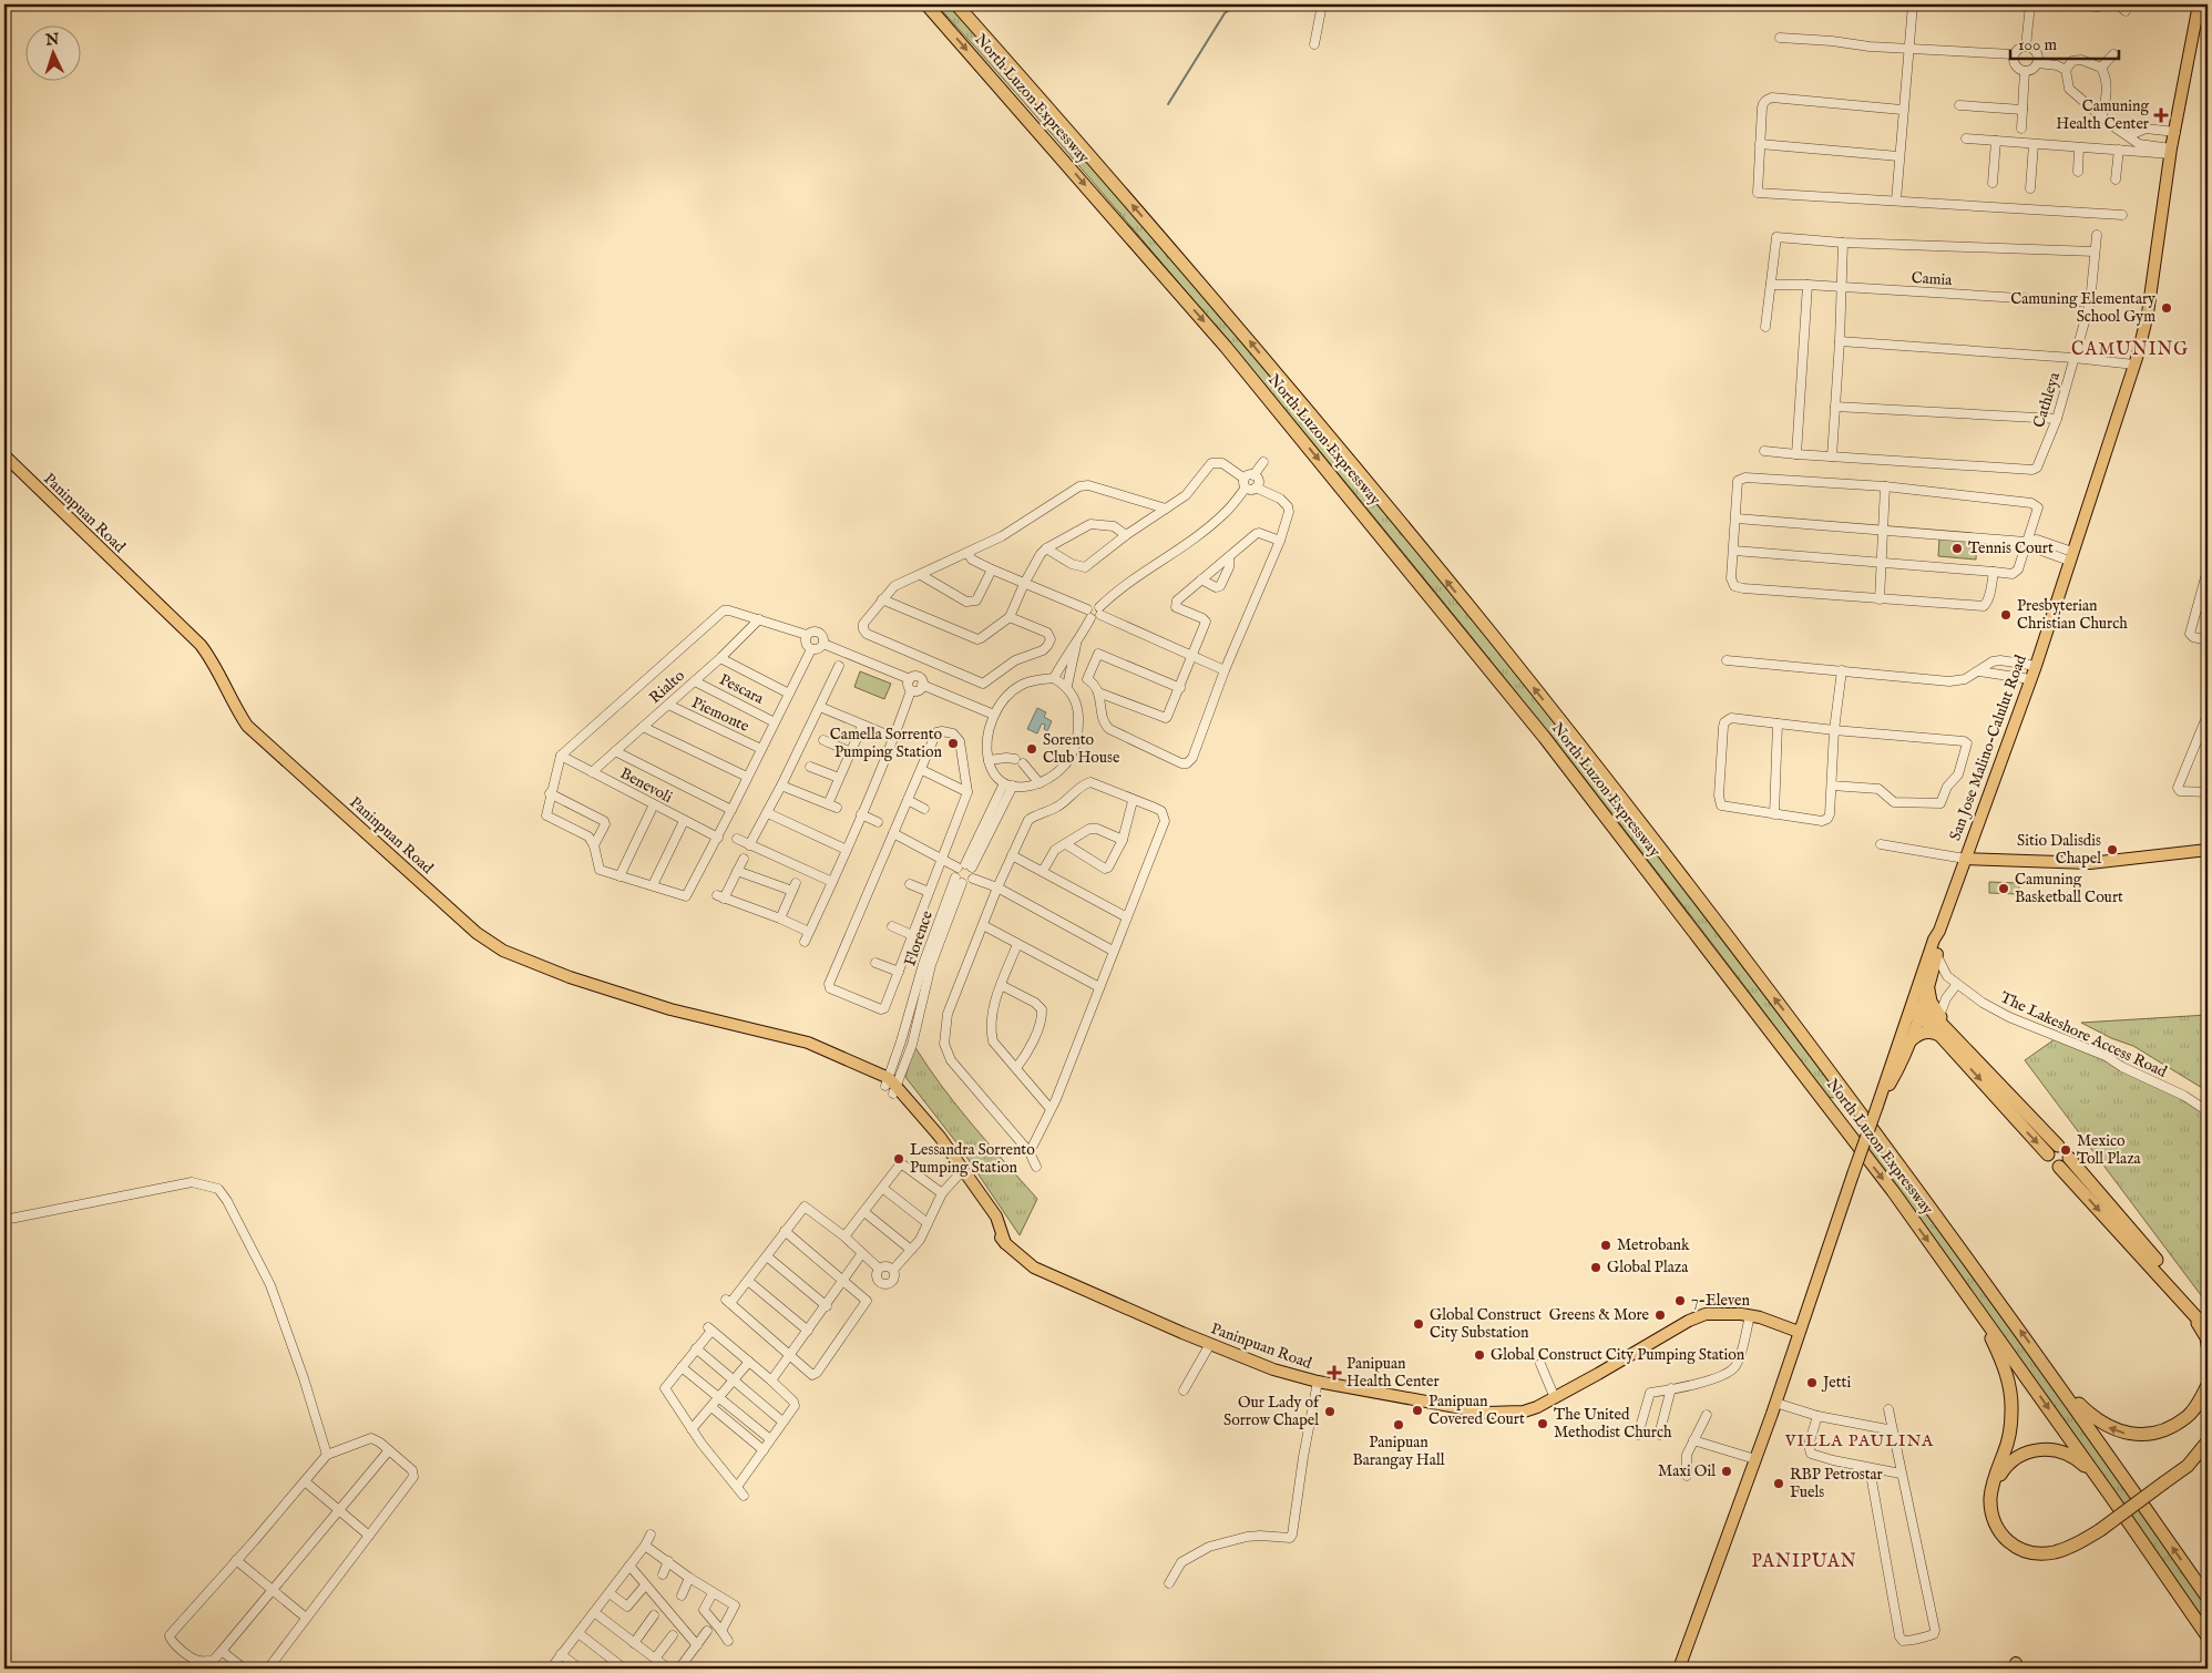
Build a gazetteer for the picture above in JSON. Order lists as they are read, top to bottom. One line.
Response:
{"streets":{"highway":["North Luzon Expressway"],"main road":["Paninpuan Road","San Jose Malino-Calulut Road"],"street":["Camia","Cathleya","Rialto","Pescara","Piemonte","Benevoli","Florence","The Lakeshore Access Road"]},"crossings":[["Camia","Cathleya"],["Paninpuan Road","Florence"],["Rialto","Pescara"],["Rialto","Piemonte"],["Rialto","Benevoli"],["San Jose Malino-Calulut Road","The Lakeshore Access Road"]],"districts":["CAMUNING","VILLA PAULINA","PANIPUAN"],"places":{"health":["Camuning Health Center","Panipuan Health Center"],"other":["Camuning Elementary School Gym","Tennis Court","Presbyterian Christian Church","Camella Sorrento Pumping Station","Sorento Club House","Sitio Dalisdis Chapel","Camuning Basketball Court","Mexico Toll Plaza","Lessandra Sorrento Pumping Station","Metrobank","Global Plaza","7-Eleven","Greens & More","Global Construct City Substation","Global Construct City Pumping Station","Jetti","Panipuan Covered Court","Our Lady of Sorrow Chapel","The United Methodist Church","Panipuan Barangay Hall","Maxi Oil","RBP Petrostar Fuels"]},"scale_bar":"100 m","north":"top"}
